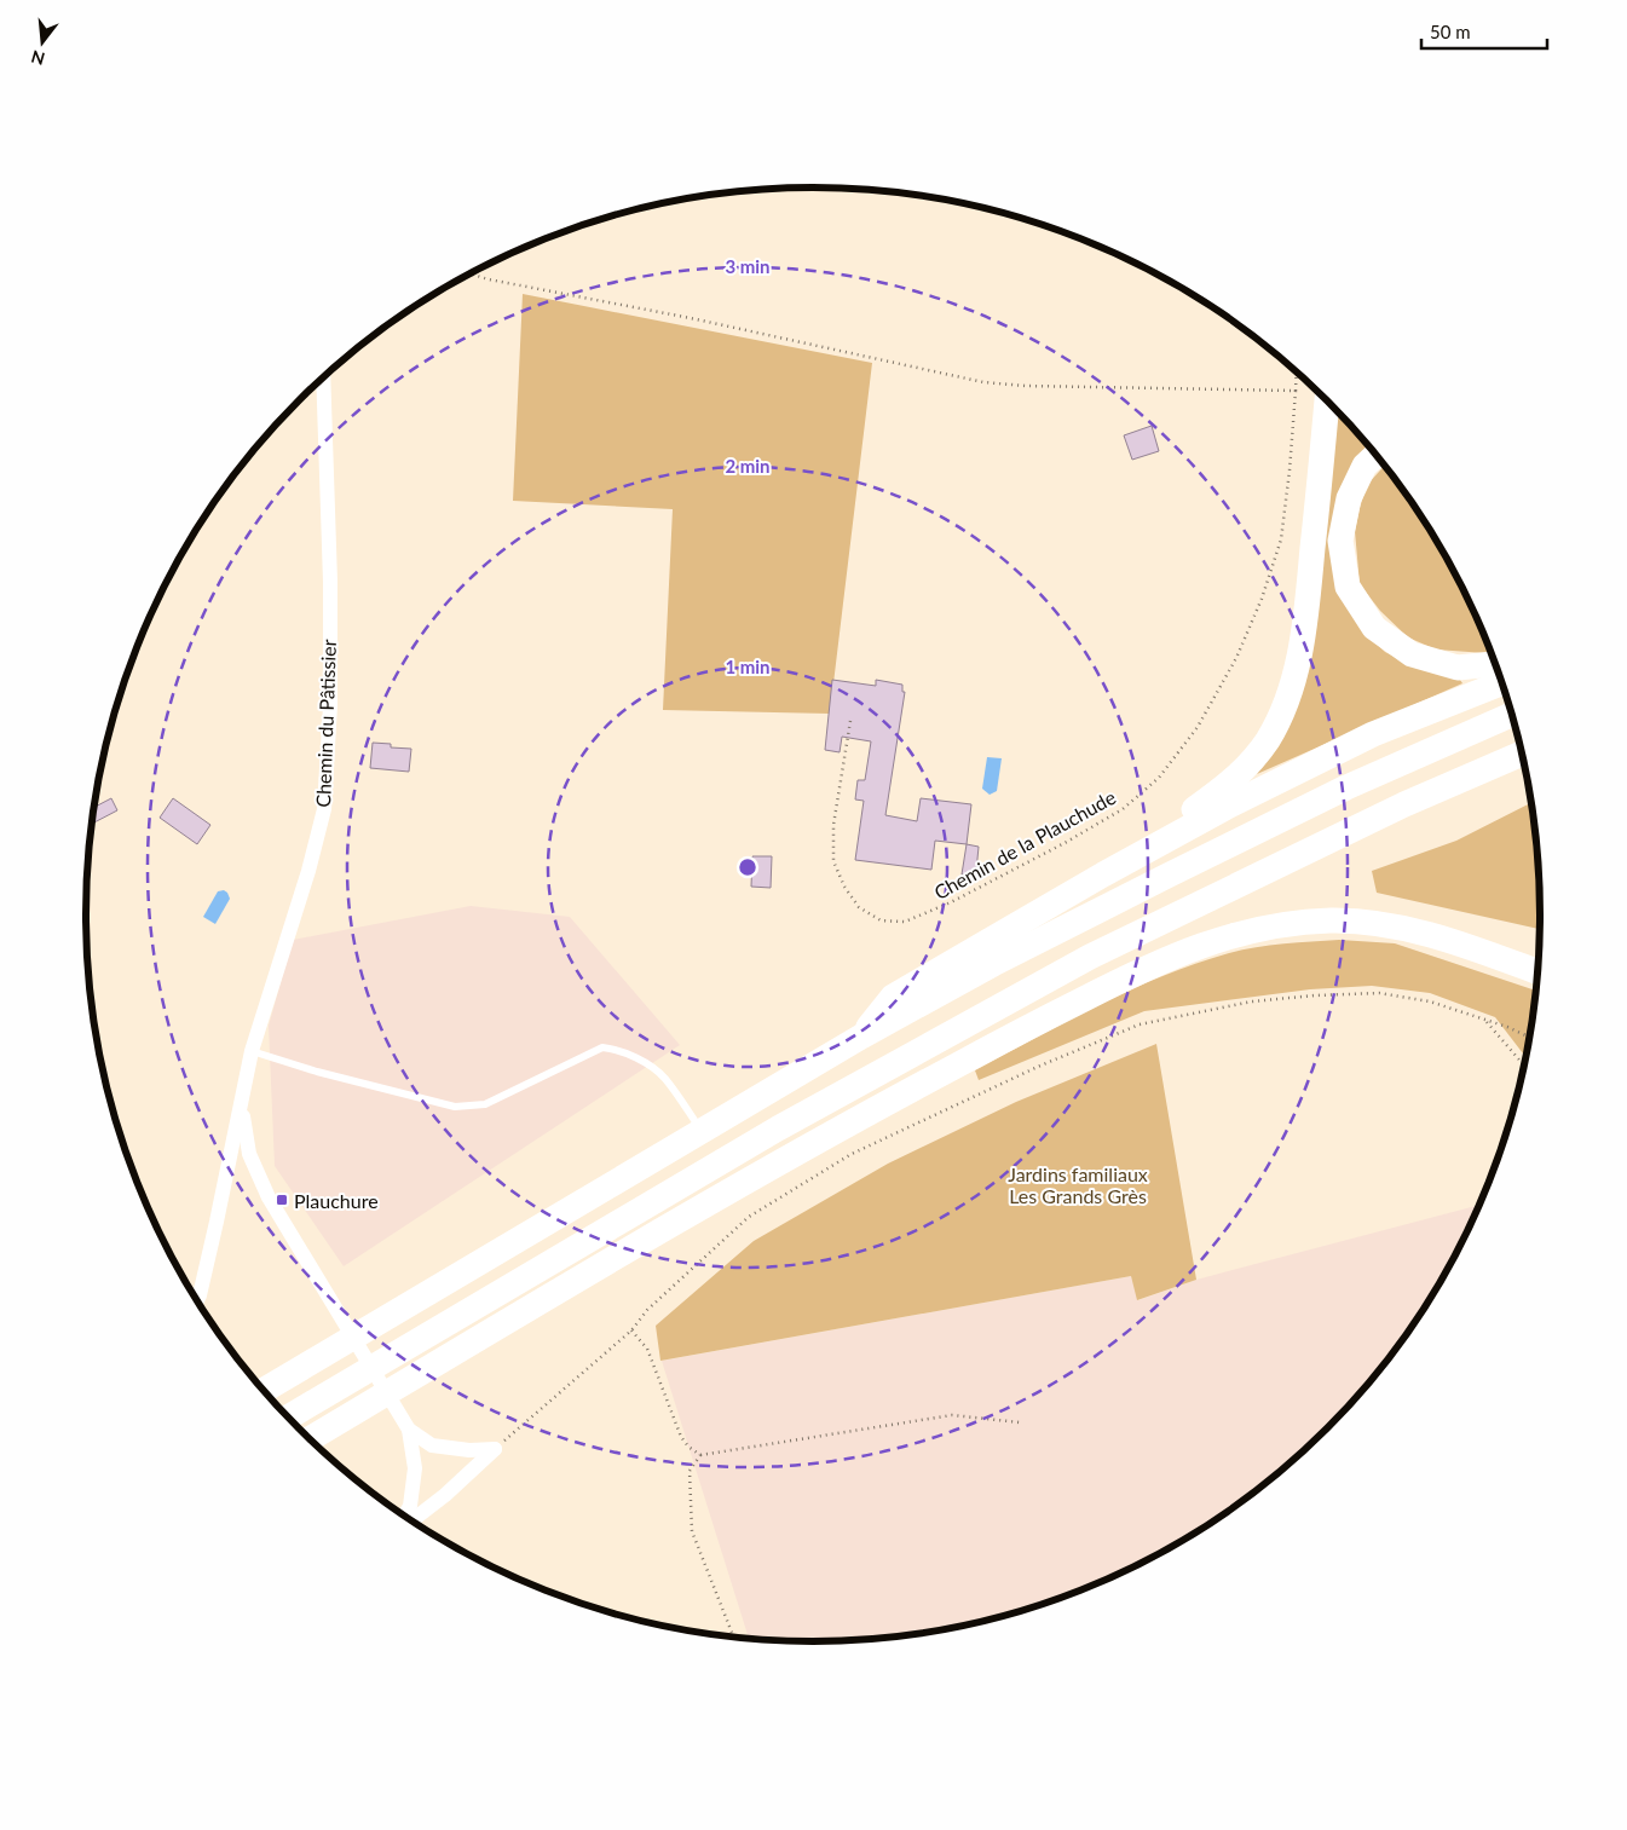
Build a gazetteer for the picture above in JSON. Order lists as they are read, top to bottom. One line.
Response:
{"streets":{"street":["Chemin du Pâtissier"],"path":["Chemin de la Plauchude"]},"parks":["Jardins familiaux Les Grands Grès"],"places":{"transit":["Plauchure"]},"scale_bar":"50 m","north":"bottom","rings":["3 min","2 min","1 min"]}
